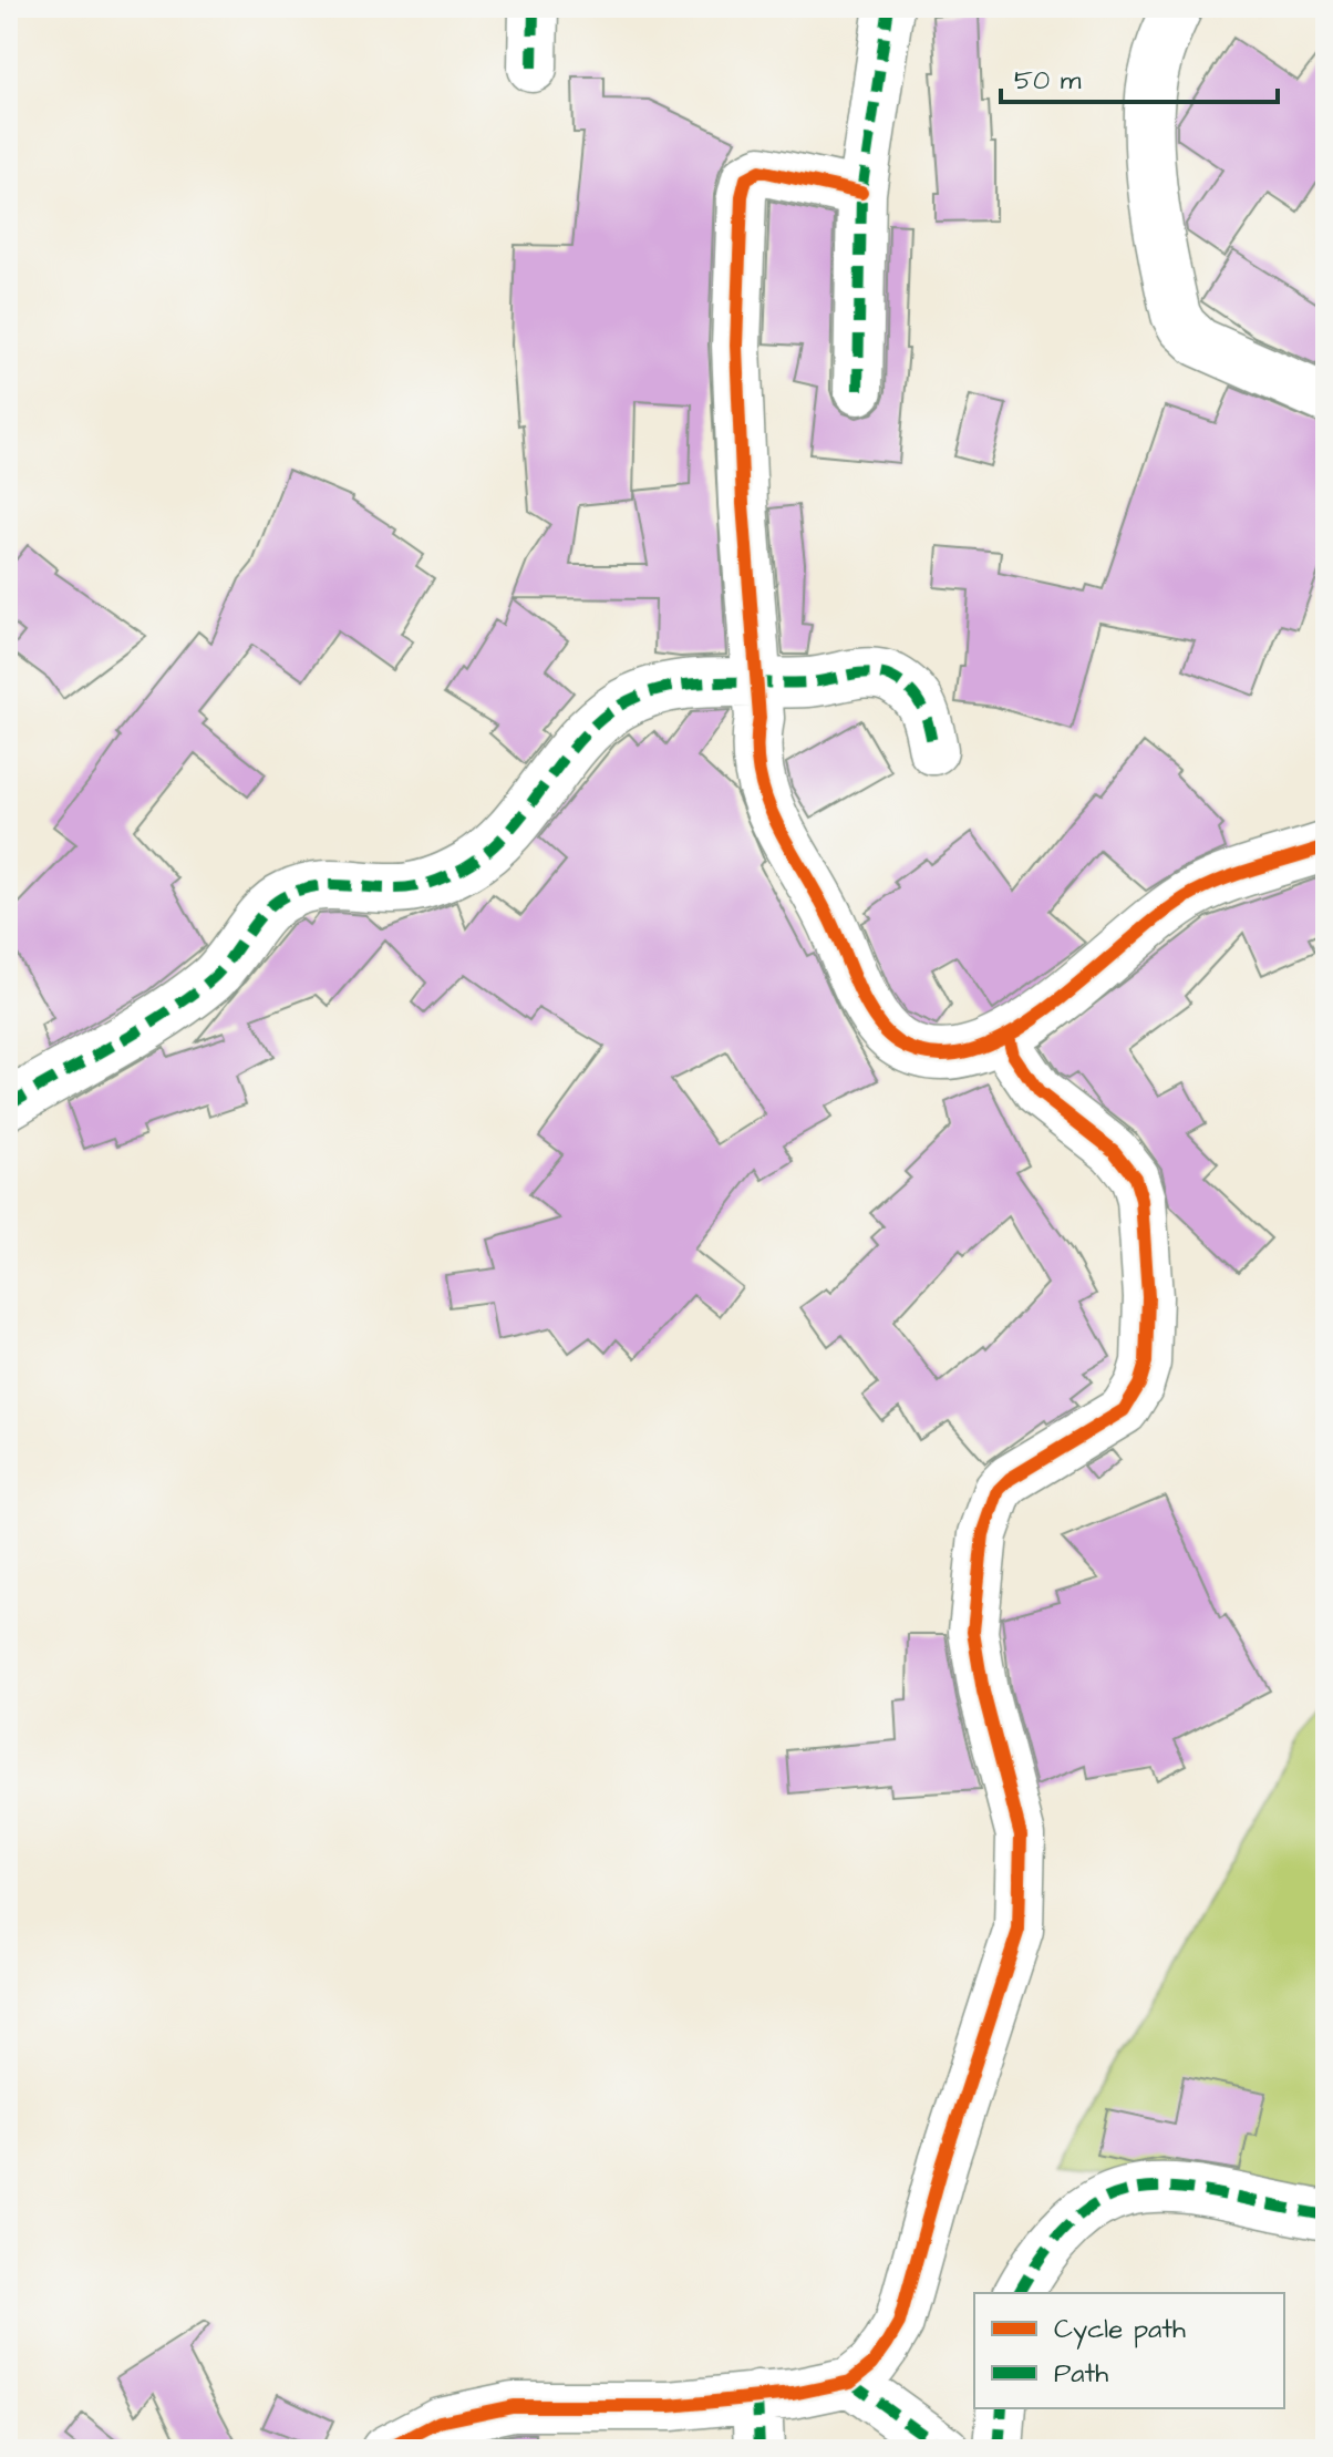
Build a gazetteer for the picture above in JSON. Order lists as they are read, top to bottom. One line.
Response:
{"legend":["Cycle path","Path"],"scale_bar":"50 m"}
